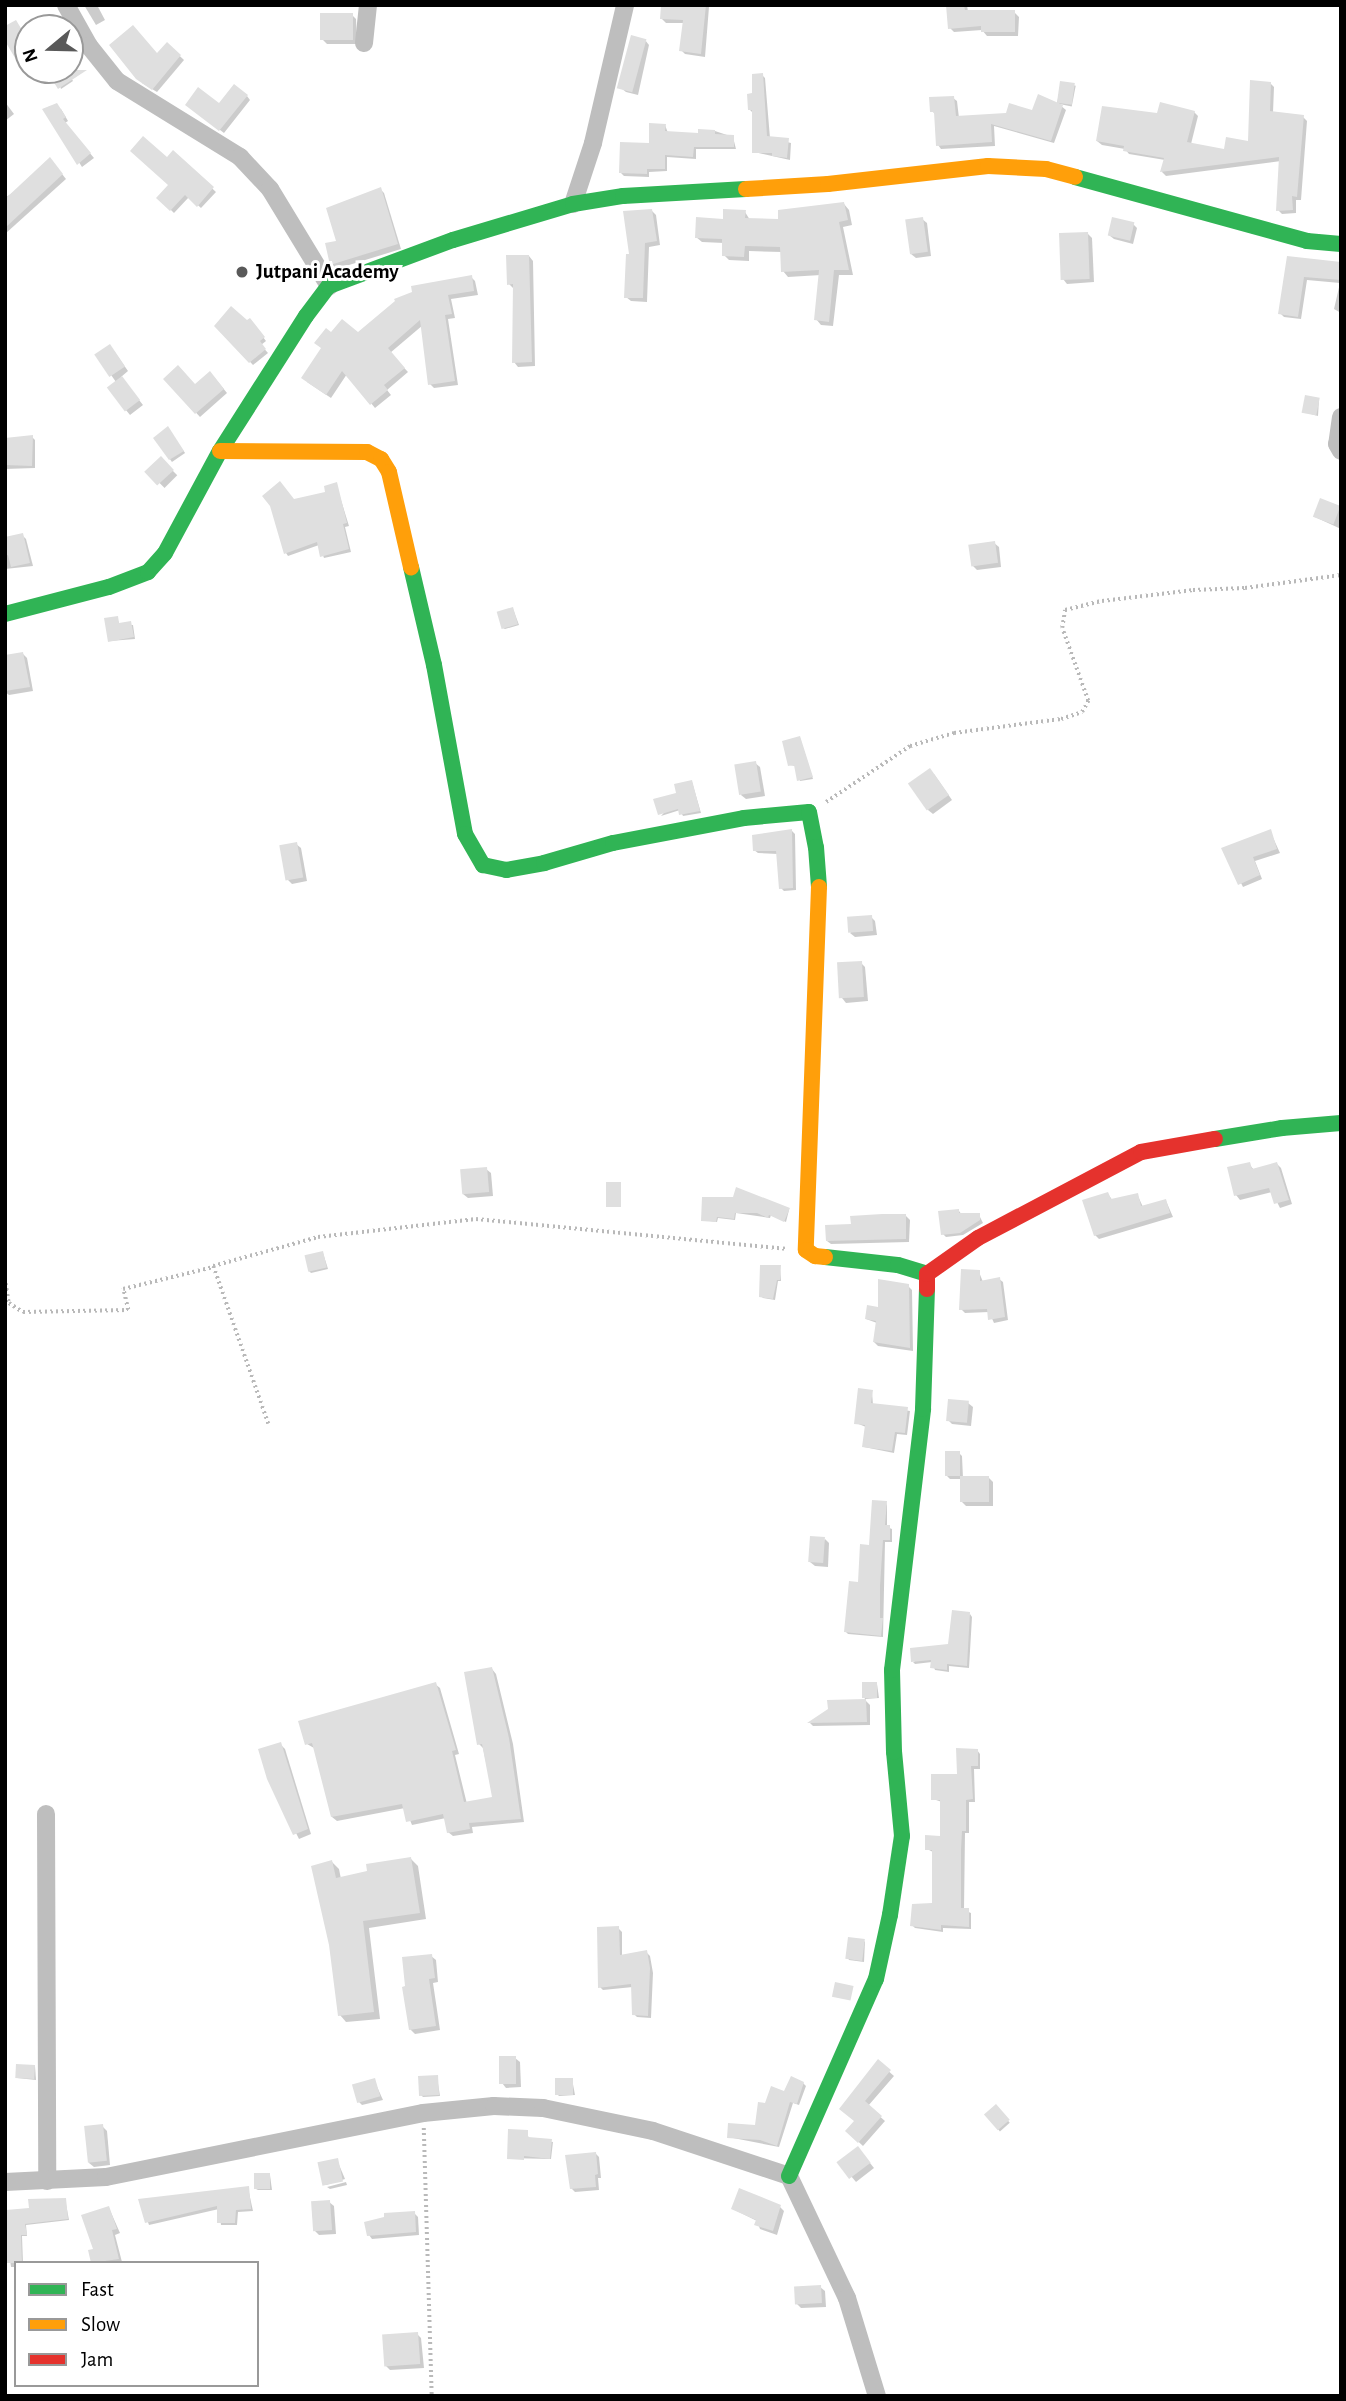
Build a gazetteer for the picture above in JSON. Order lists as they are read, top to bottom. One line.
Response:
{"places":["Jutpani Academy"],"legend":["Fast","Slow","Jam"],"north":"left"}
